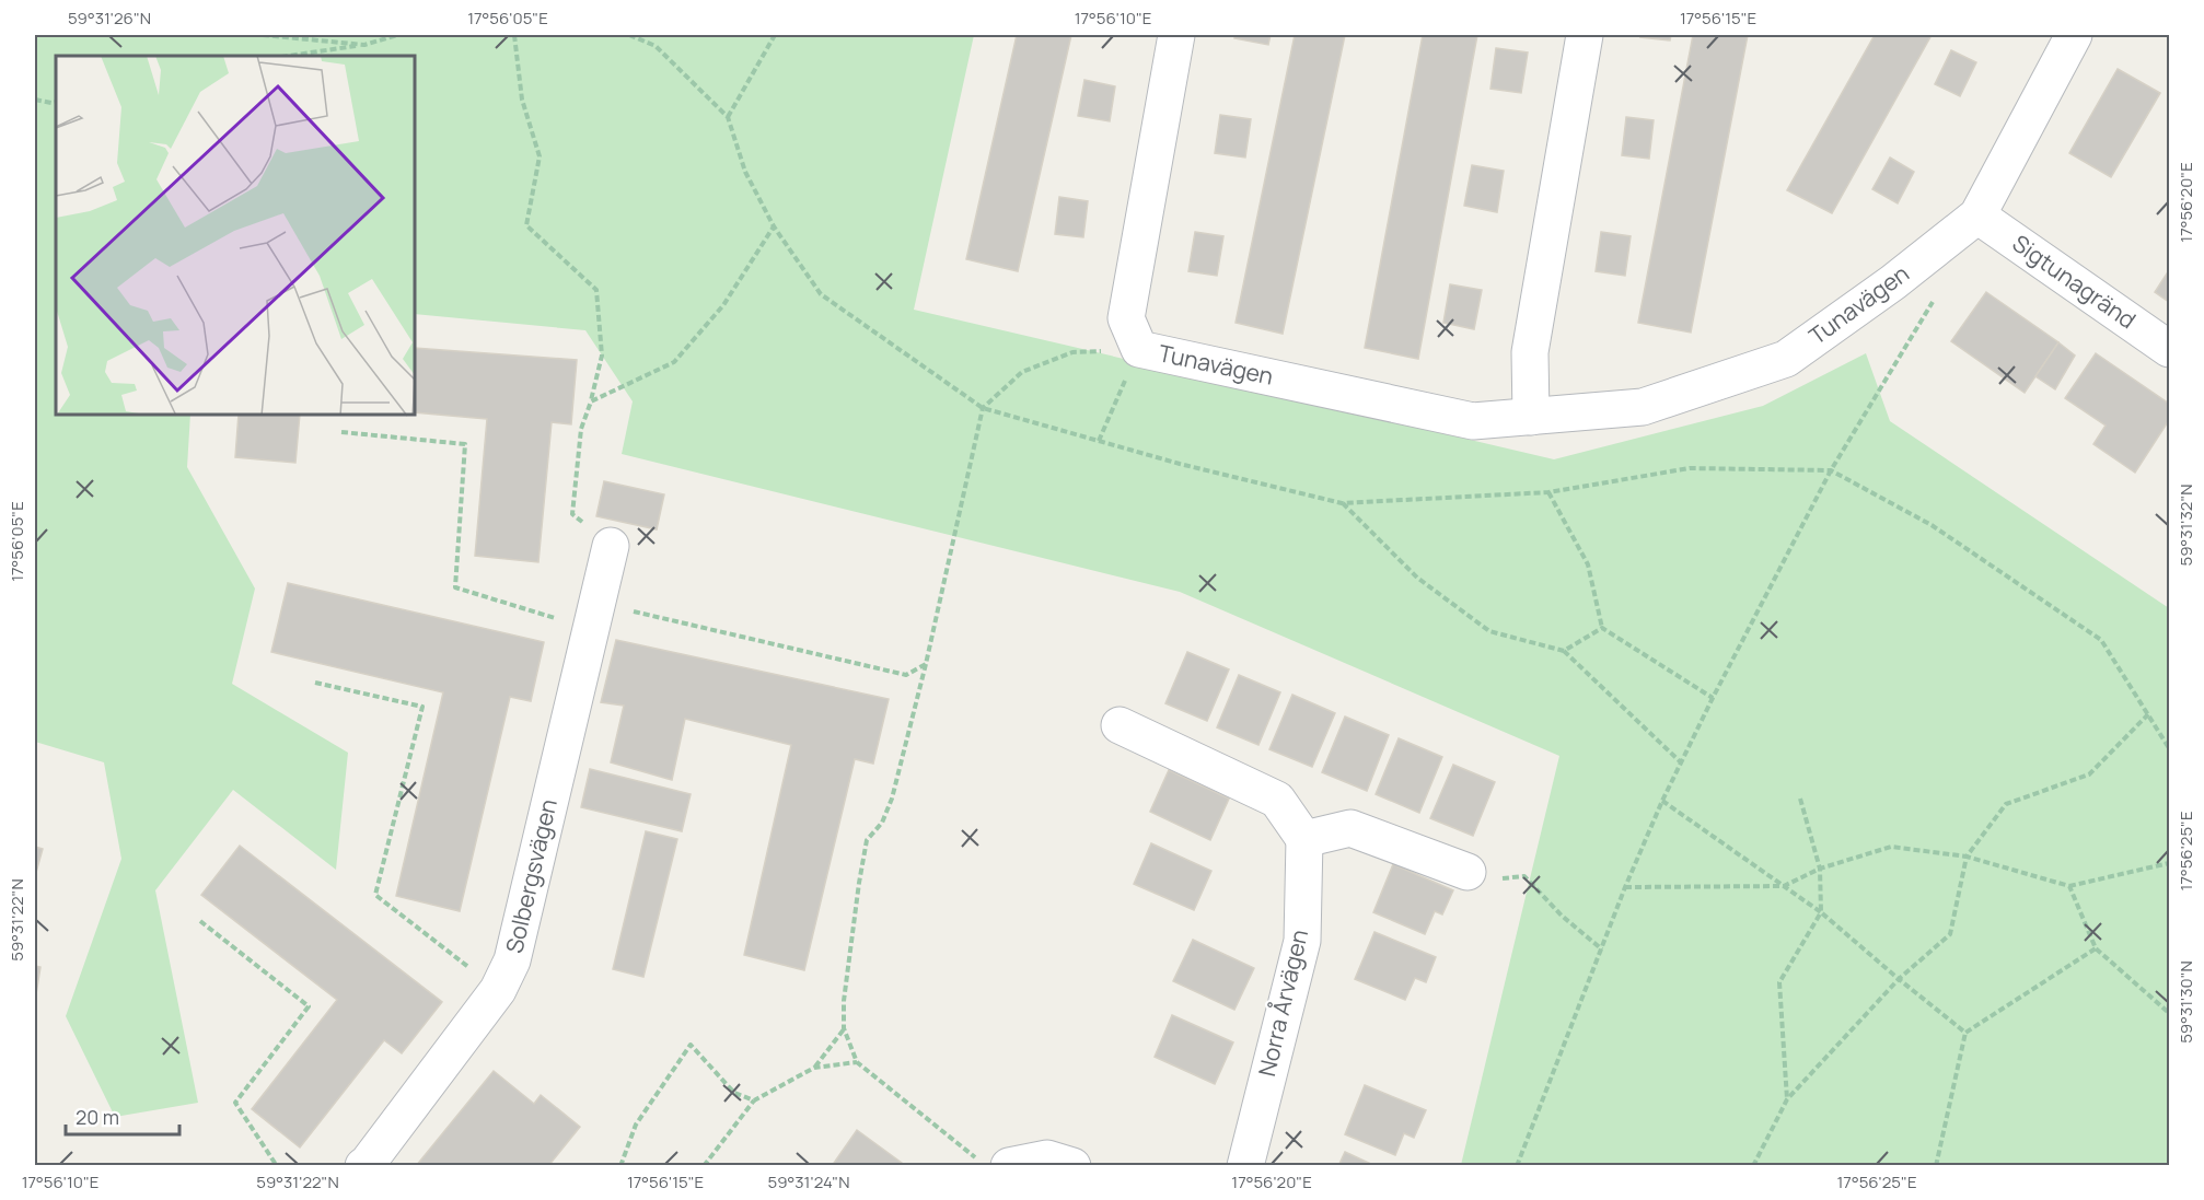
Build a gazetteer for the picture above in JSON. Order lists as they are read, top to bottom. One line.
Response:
{"streets":{"street":["Sigtunagränd","Tunavägen","Solbergsvägen","Norra Årvägen"]},"crossings":[["Sigtunagränd","Tunavägen"]],"scale_bar":"20 m","coordinates":["59°31'26\"N","17°56'05\"E","17°56'10\"E","17°56'15\"E","17°56'20\"E","59°31'32\"N","17°56'25\"E","59°31'22\"N","59°31'30\"N","59°31'24\"N"]}
